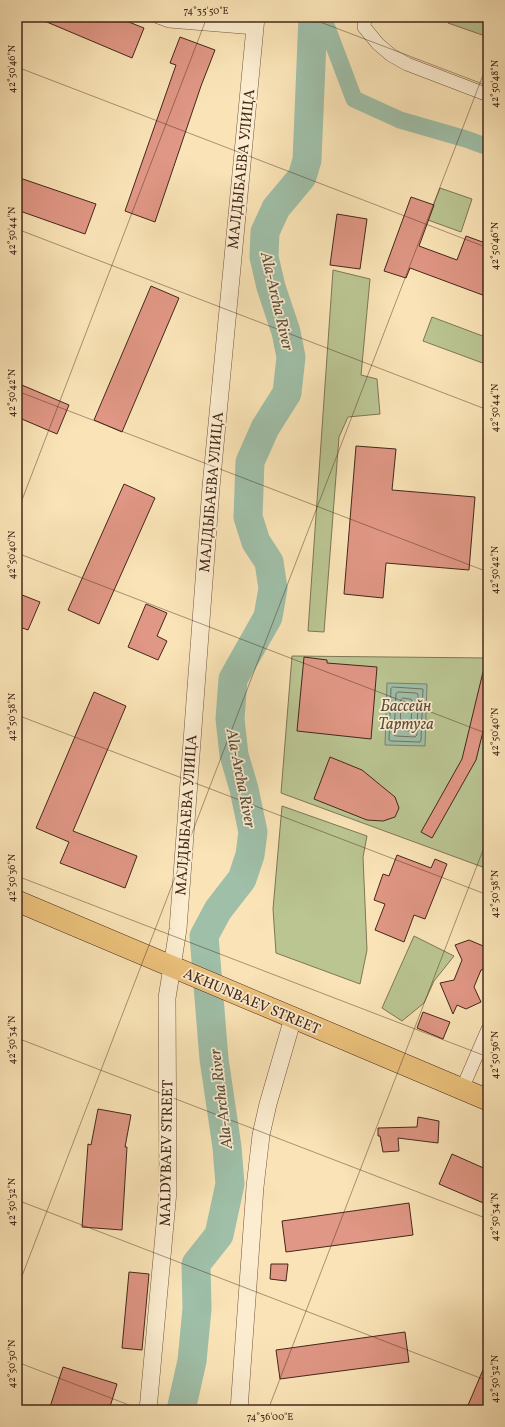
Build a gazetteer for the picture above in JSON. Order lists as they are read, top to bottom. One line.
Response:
{"streets":{"main road":["AKHUNBAEV STREET"],"street":["МАЛДЫБАЕВА УЛИЦА","MALDYBAEV STREET"]},"crossings":[["МАЛДЫБАЕВА УЛИЦА","AKHUNBAEV STREET"],["МАЛДЫБАЕВА УЛИЦА","MALDYBAEV STREET"],["AKHUNBAEV STREET","MALDYBAEV STREET"]],"water":["Ala-Archa River","Бассейн Тартуга"],"coordinates":["74°35'50\"E","42°50'46\"N","42°50'48\"N","42°50'44\"N","42°50'42\"N","42°50'40\"N","42°50'38\"N","42°50'36\"N","42°50'34\"N","42°50'32\"N","42°50'30\"N","74°36'00\"E"]}
